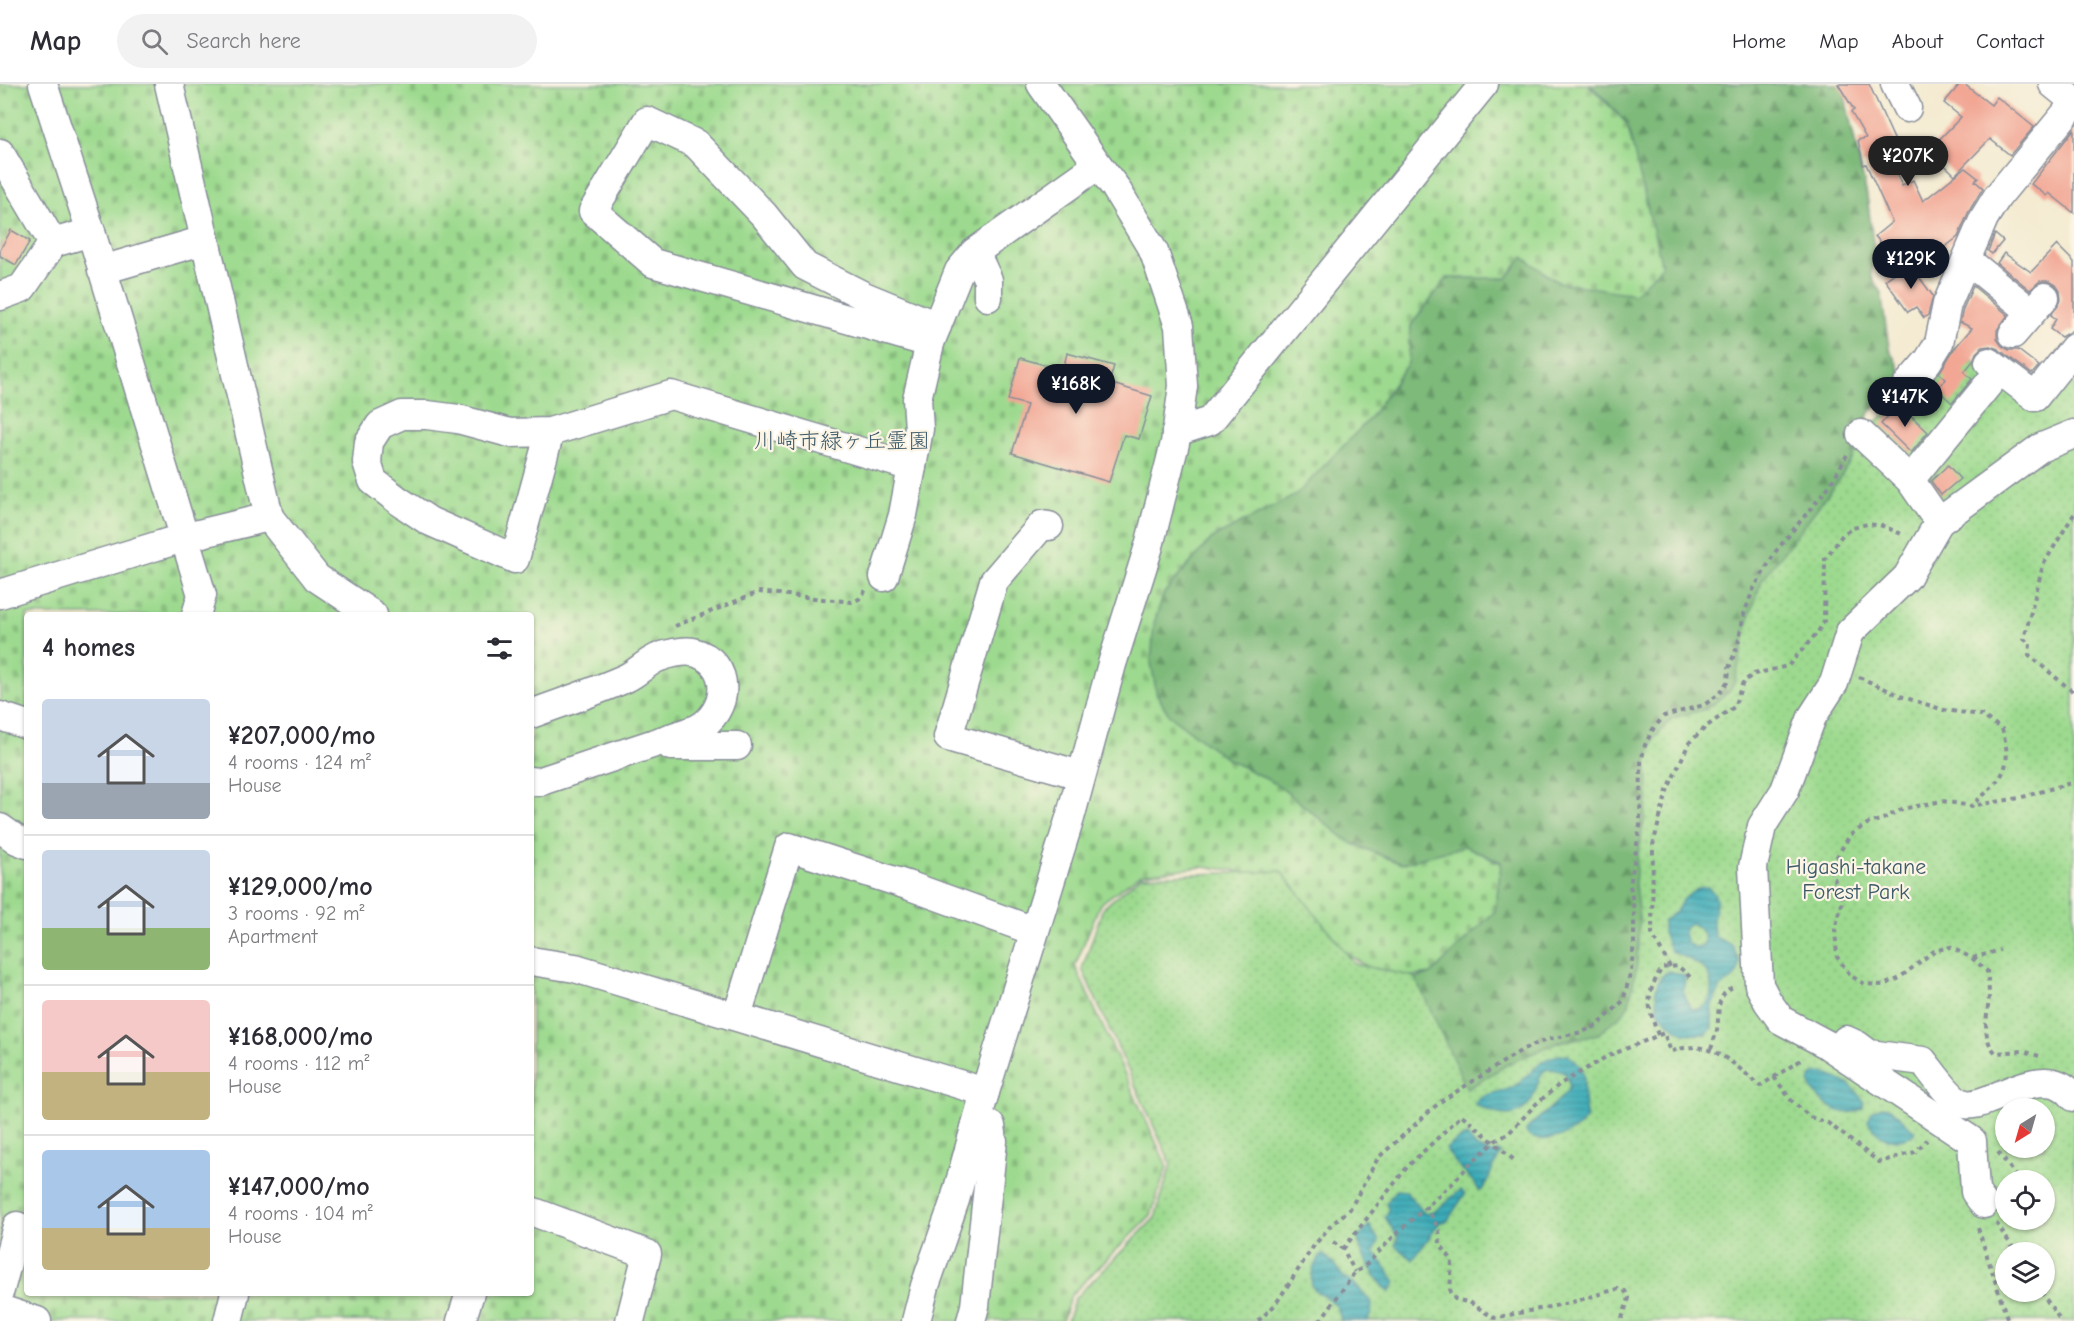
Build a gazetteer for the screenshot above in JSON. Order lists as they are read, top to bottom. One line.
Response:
{"parks":["川崎市緑ヶ丘霊園","Higashi-takane Forest Park"],"north":"bottom left","page":{"header":"Map","search":"Search here","nav":["Home","Map","About","Contact"],"price":["¥207K","¥129K","¥168K","¥147K"],"heading":"4 homes","list":[{"name":"¥207,000/mo","note":"4 rooms · 124 m² · House"},{"name":"¥129,000/mo","note":"3 rooms · 92 m² · Apartment"},{"name":"¥168,000/mo","note":"4 rooms · 112 m² · House"},{"name":"¥147,000/mo","note":"4 rooms · 104 m² · House"}]}}
